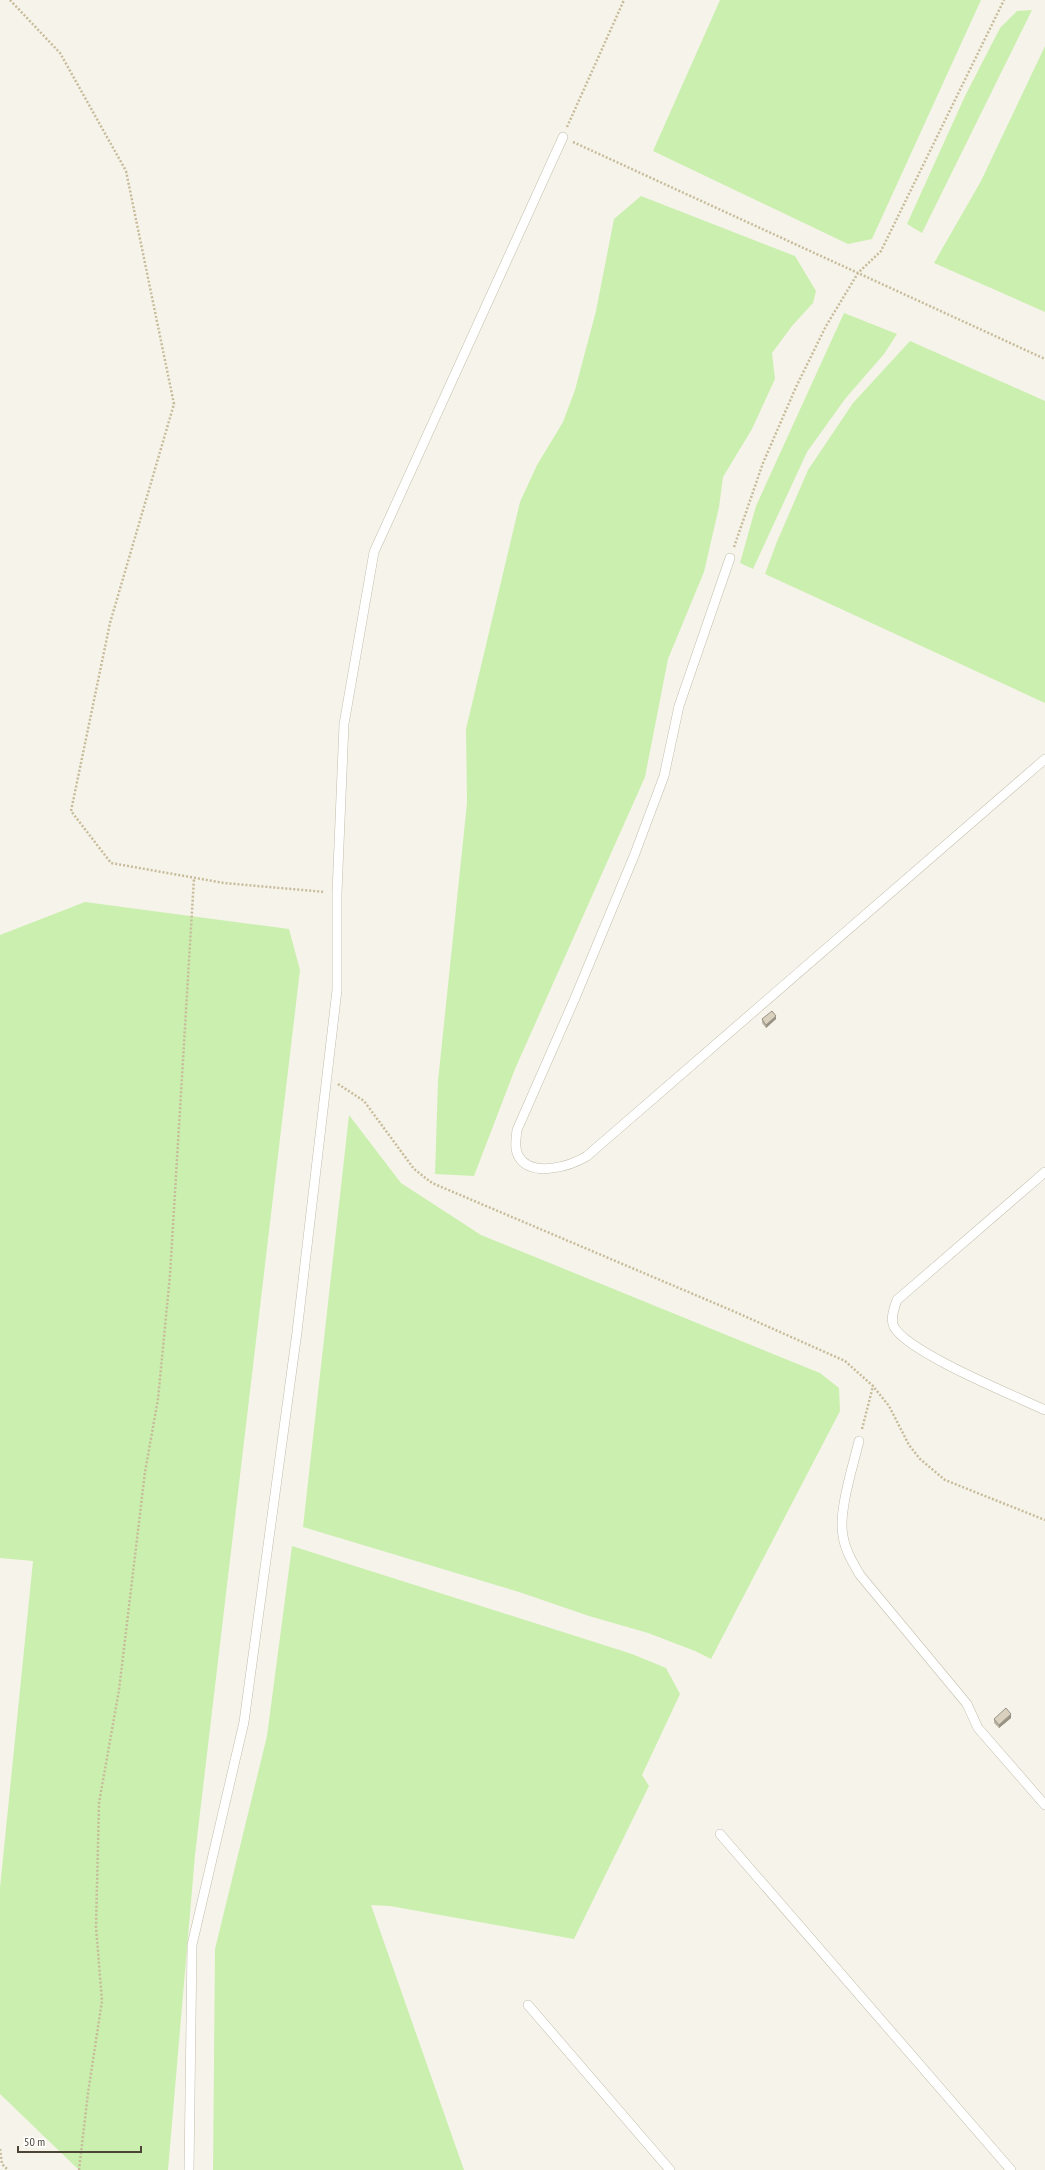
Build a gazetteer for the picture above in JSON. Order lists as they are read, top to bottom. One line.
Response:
{"scale_bar":"50 m"}
